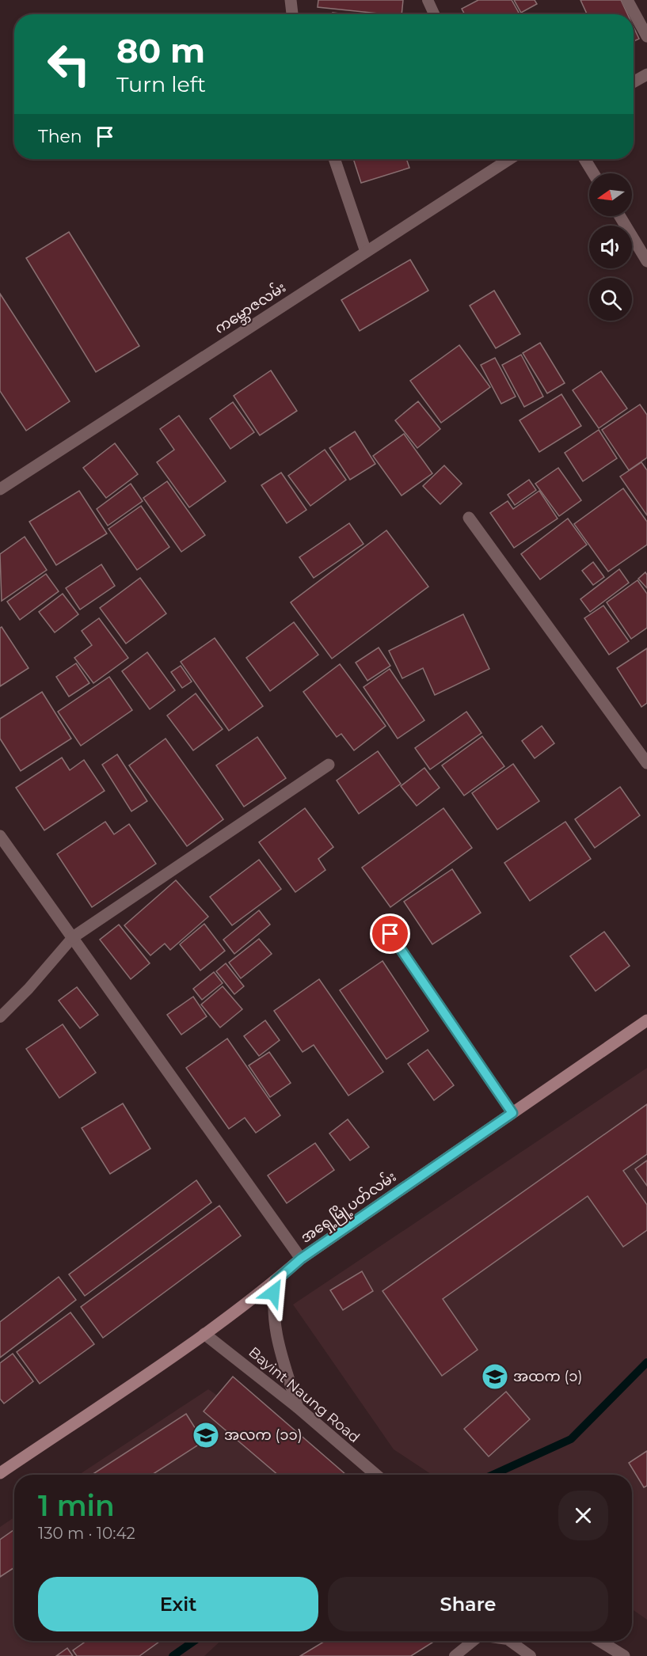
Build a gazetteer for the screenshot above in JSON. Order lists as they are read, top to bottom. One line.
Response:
{"streets":{"street":["ကမ္ဘောဇလမ်း","အရှေ့မြို့ပတ်လမ်း","Bayint Naung Road"]},"crossings":[["အရှေ့မြို့ပတ်လမ်း","Bayint Naung Road"]],"places":{"school or university":["အထက (၁)","အလက (၁၁)"]},"north":"left","page":{"turn":["80 m","Turn left"],"then":"Then","heading":["1 min","130 m · 10:42"],"buttons":["Exit","Share"]}}
